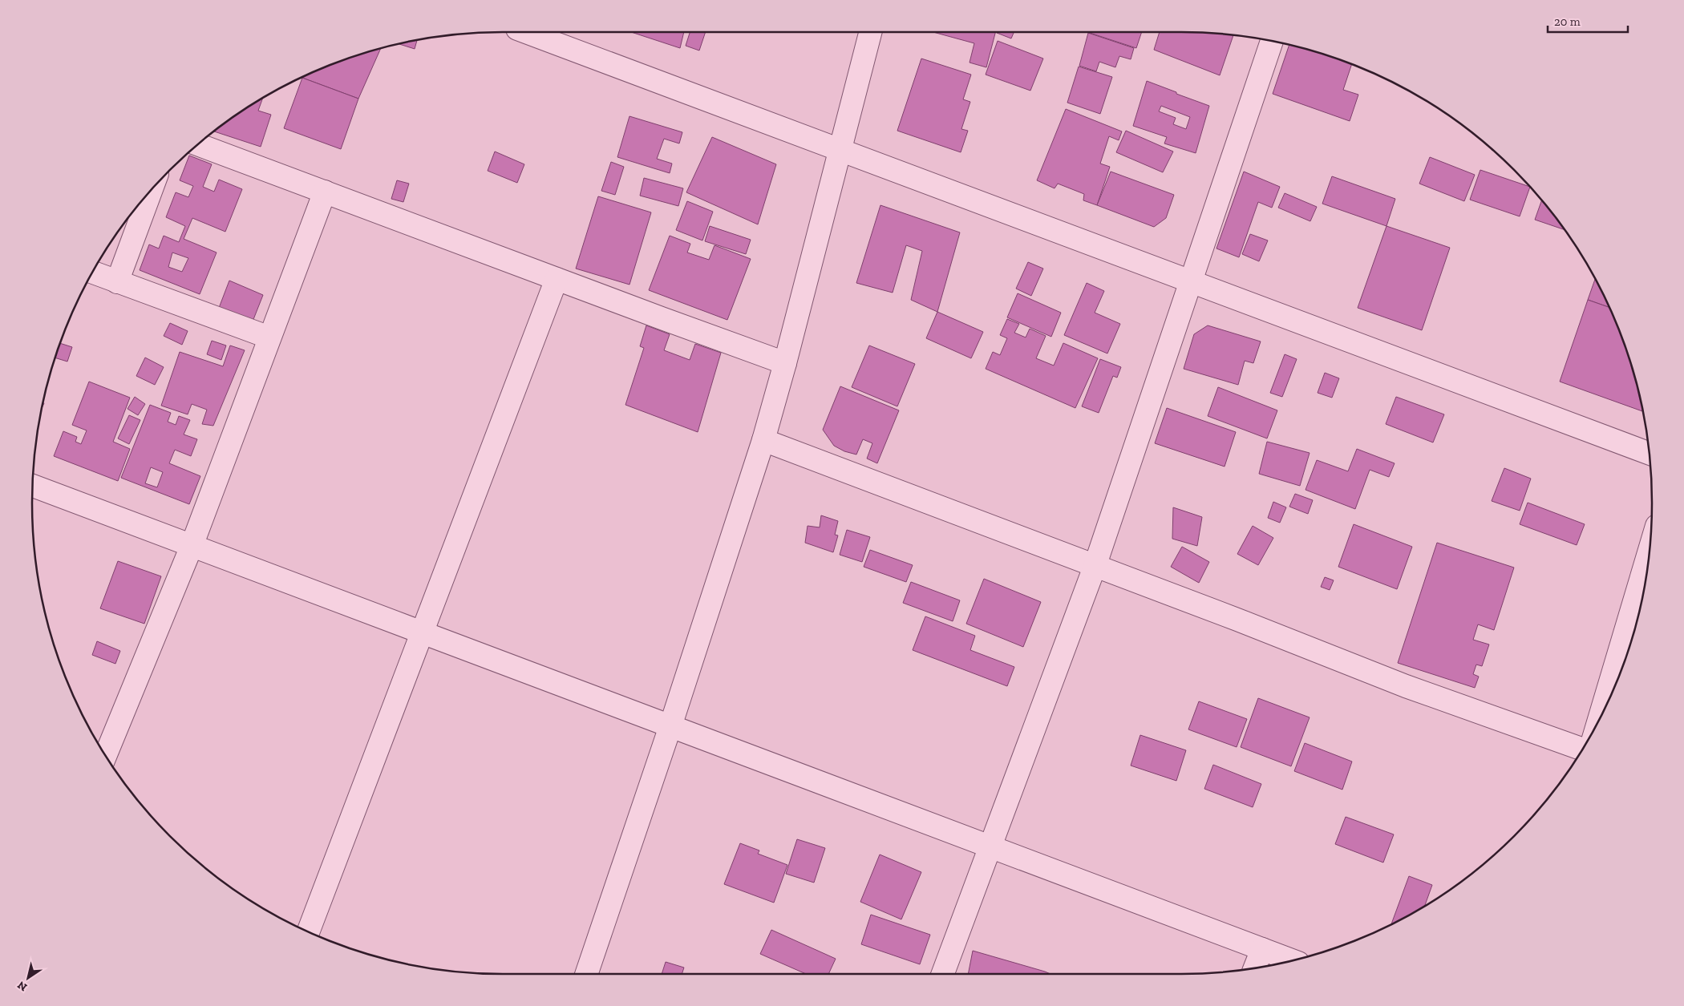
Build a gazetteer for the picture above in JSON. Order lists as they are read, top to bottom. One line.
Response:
{"scale_bar":"20 m","north":"bottom left"}
